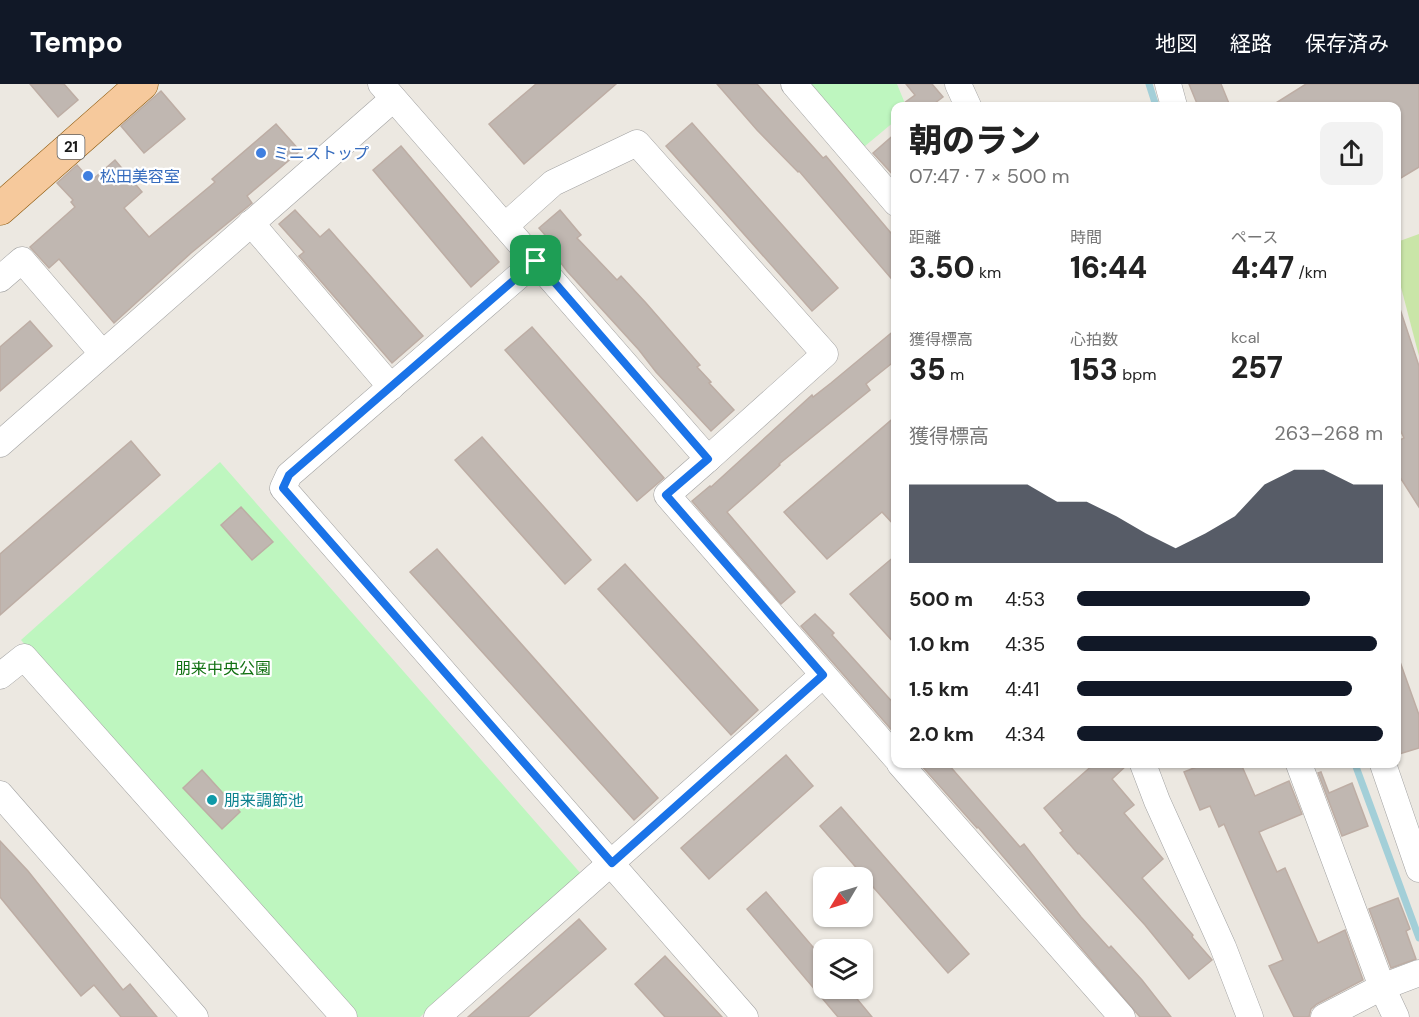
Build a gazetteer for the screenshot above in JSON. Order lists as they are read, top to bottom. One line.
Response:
{"streets":{"main road":["21"]},"parks":["朋来中央公園"],"places":["ミニストップ","松田美容室","朋来調節池"],"north":"bottom left","page":{"header":"Tempo","nav":["地図","経路","保存済み"],"heading":["朝のラン","07:47 · 7 × 500 m"],"stats":[["距離","3.50 km"],["時間","16:44"],["ペース","4:47 /km"],["獲得標高","35 m"],["心拍数","153 bpm"],["kcal","257"]],"chart":["獲得標高","263–268 m"],"list":[{"name":"500 m","note":"4:53"},{"name":"1.0 km","note":"4:35"},{"name":"1.5 km","note":"4:41"},{"name":"2.0 km","note":"4:34"}]}}
